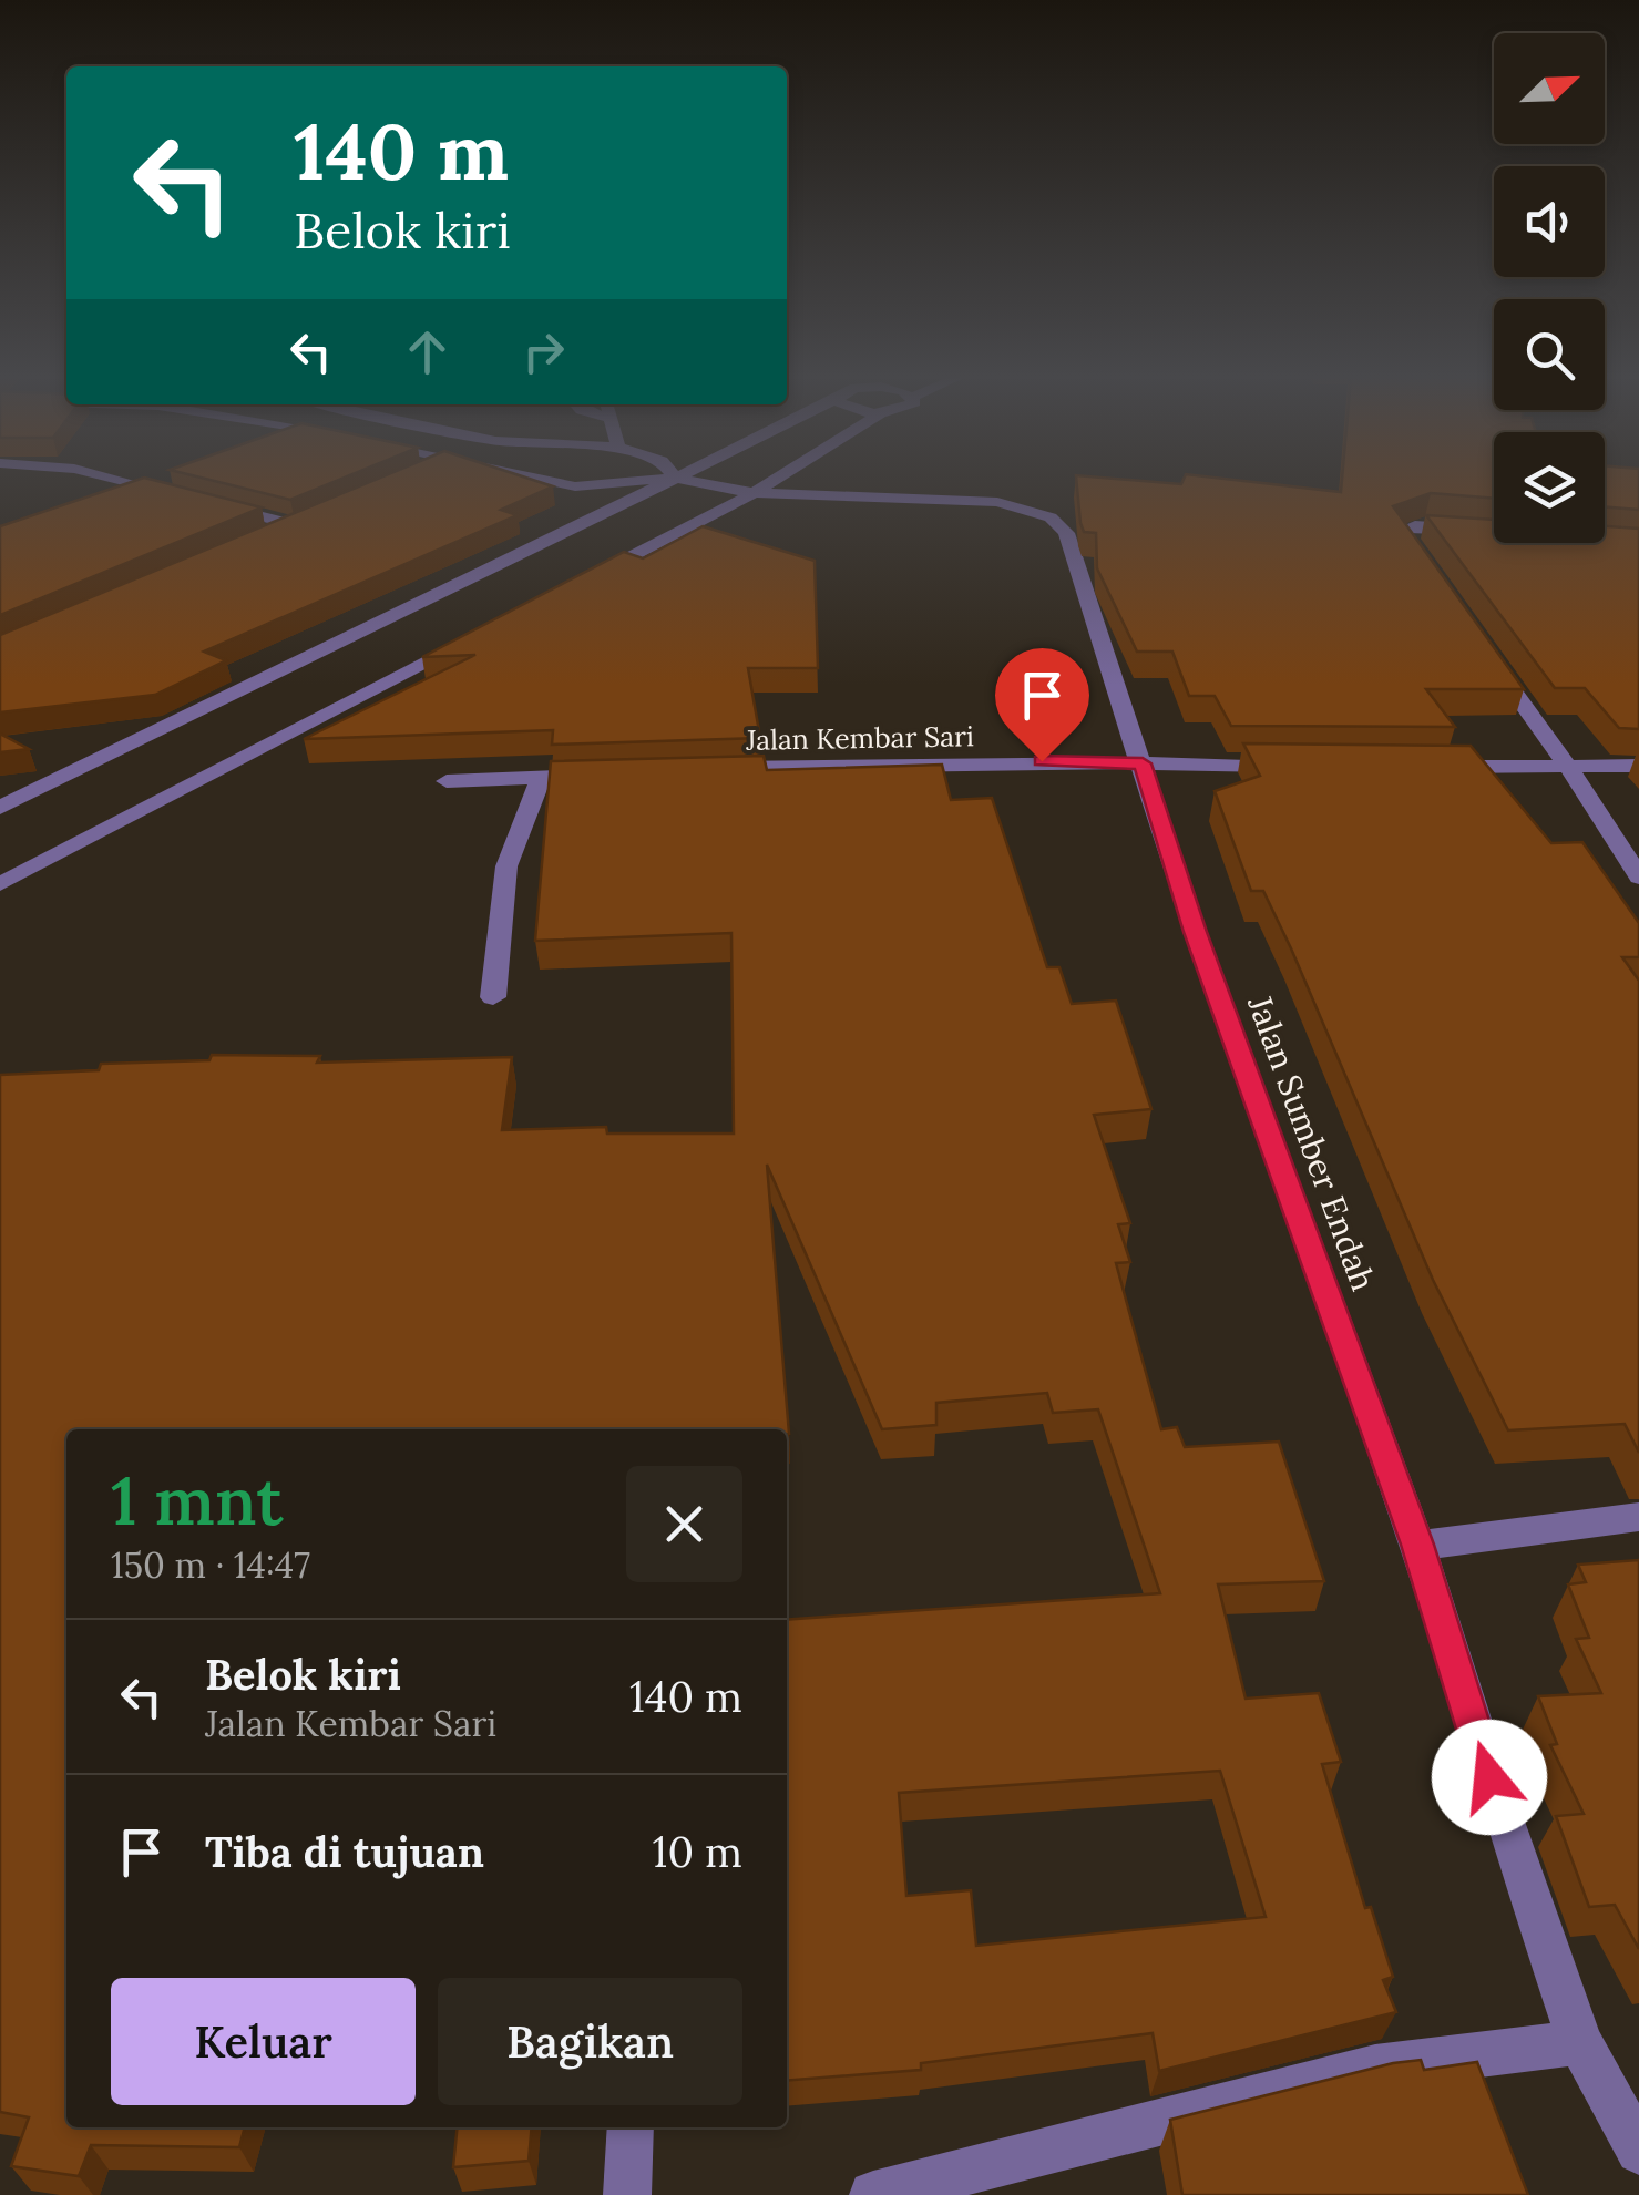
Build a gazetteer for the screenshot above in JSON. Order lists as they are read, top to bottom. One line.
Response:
{"streets":{"street":["Jalan Kembar Sari","Jalan Sumber Endah"]},"crossings":[["Jalan Kembar Sari","Jalan Sumber Endah"]],"north":"top right","page":{"turn":["140 m","Belok kiri"],"heading":["1 mnt","150 m · 14:47"],"list":[{"name":"Belok kiri","note":"Jalan Kembar Sari","value":"140 m"},{"name":"Tiba di tujuan","value":"10 m"}],"buttons":["Keluar","Bagikan"]}}
